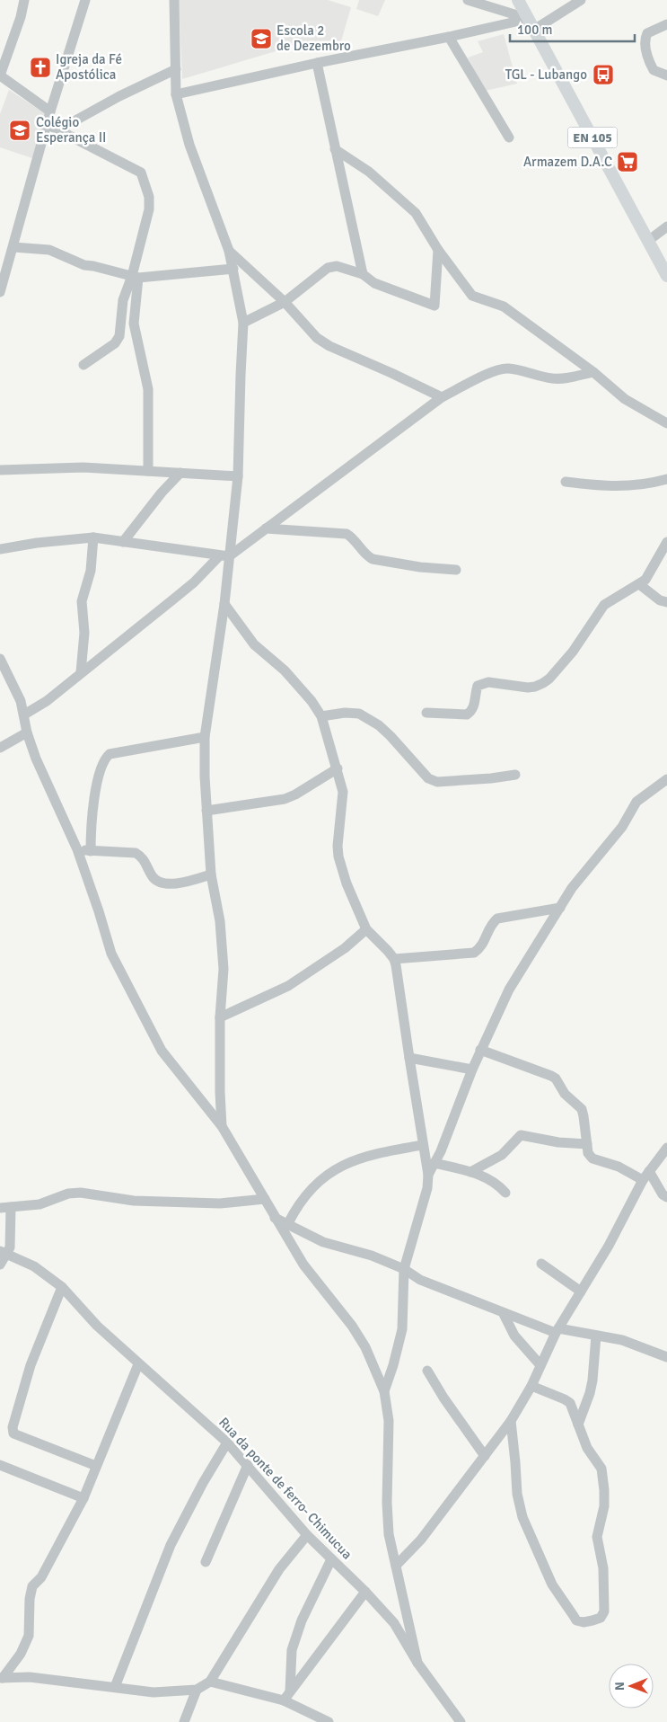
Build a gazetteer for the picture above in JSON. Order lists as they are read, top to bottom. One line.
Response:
{"streets":{"main road":["EN 105"],"street":["Rua da ponte de ferro- Chimucua"]},"places":{"school or university":["Escola 2 de Dezembro","Colégio Esperança II"],"church":["Igreja da Fé Apostólica"],"bus stop":["TGL - Lubango"],"supermarket":["Armazem D.A.C"]},"scale_bar":"100 m","north":"left"}
